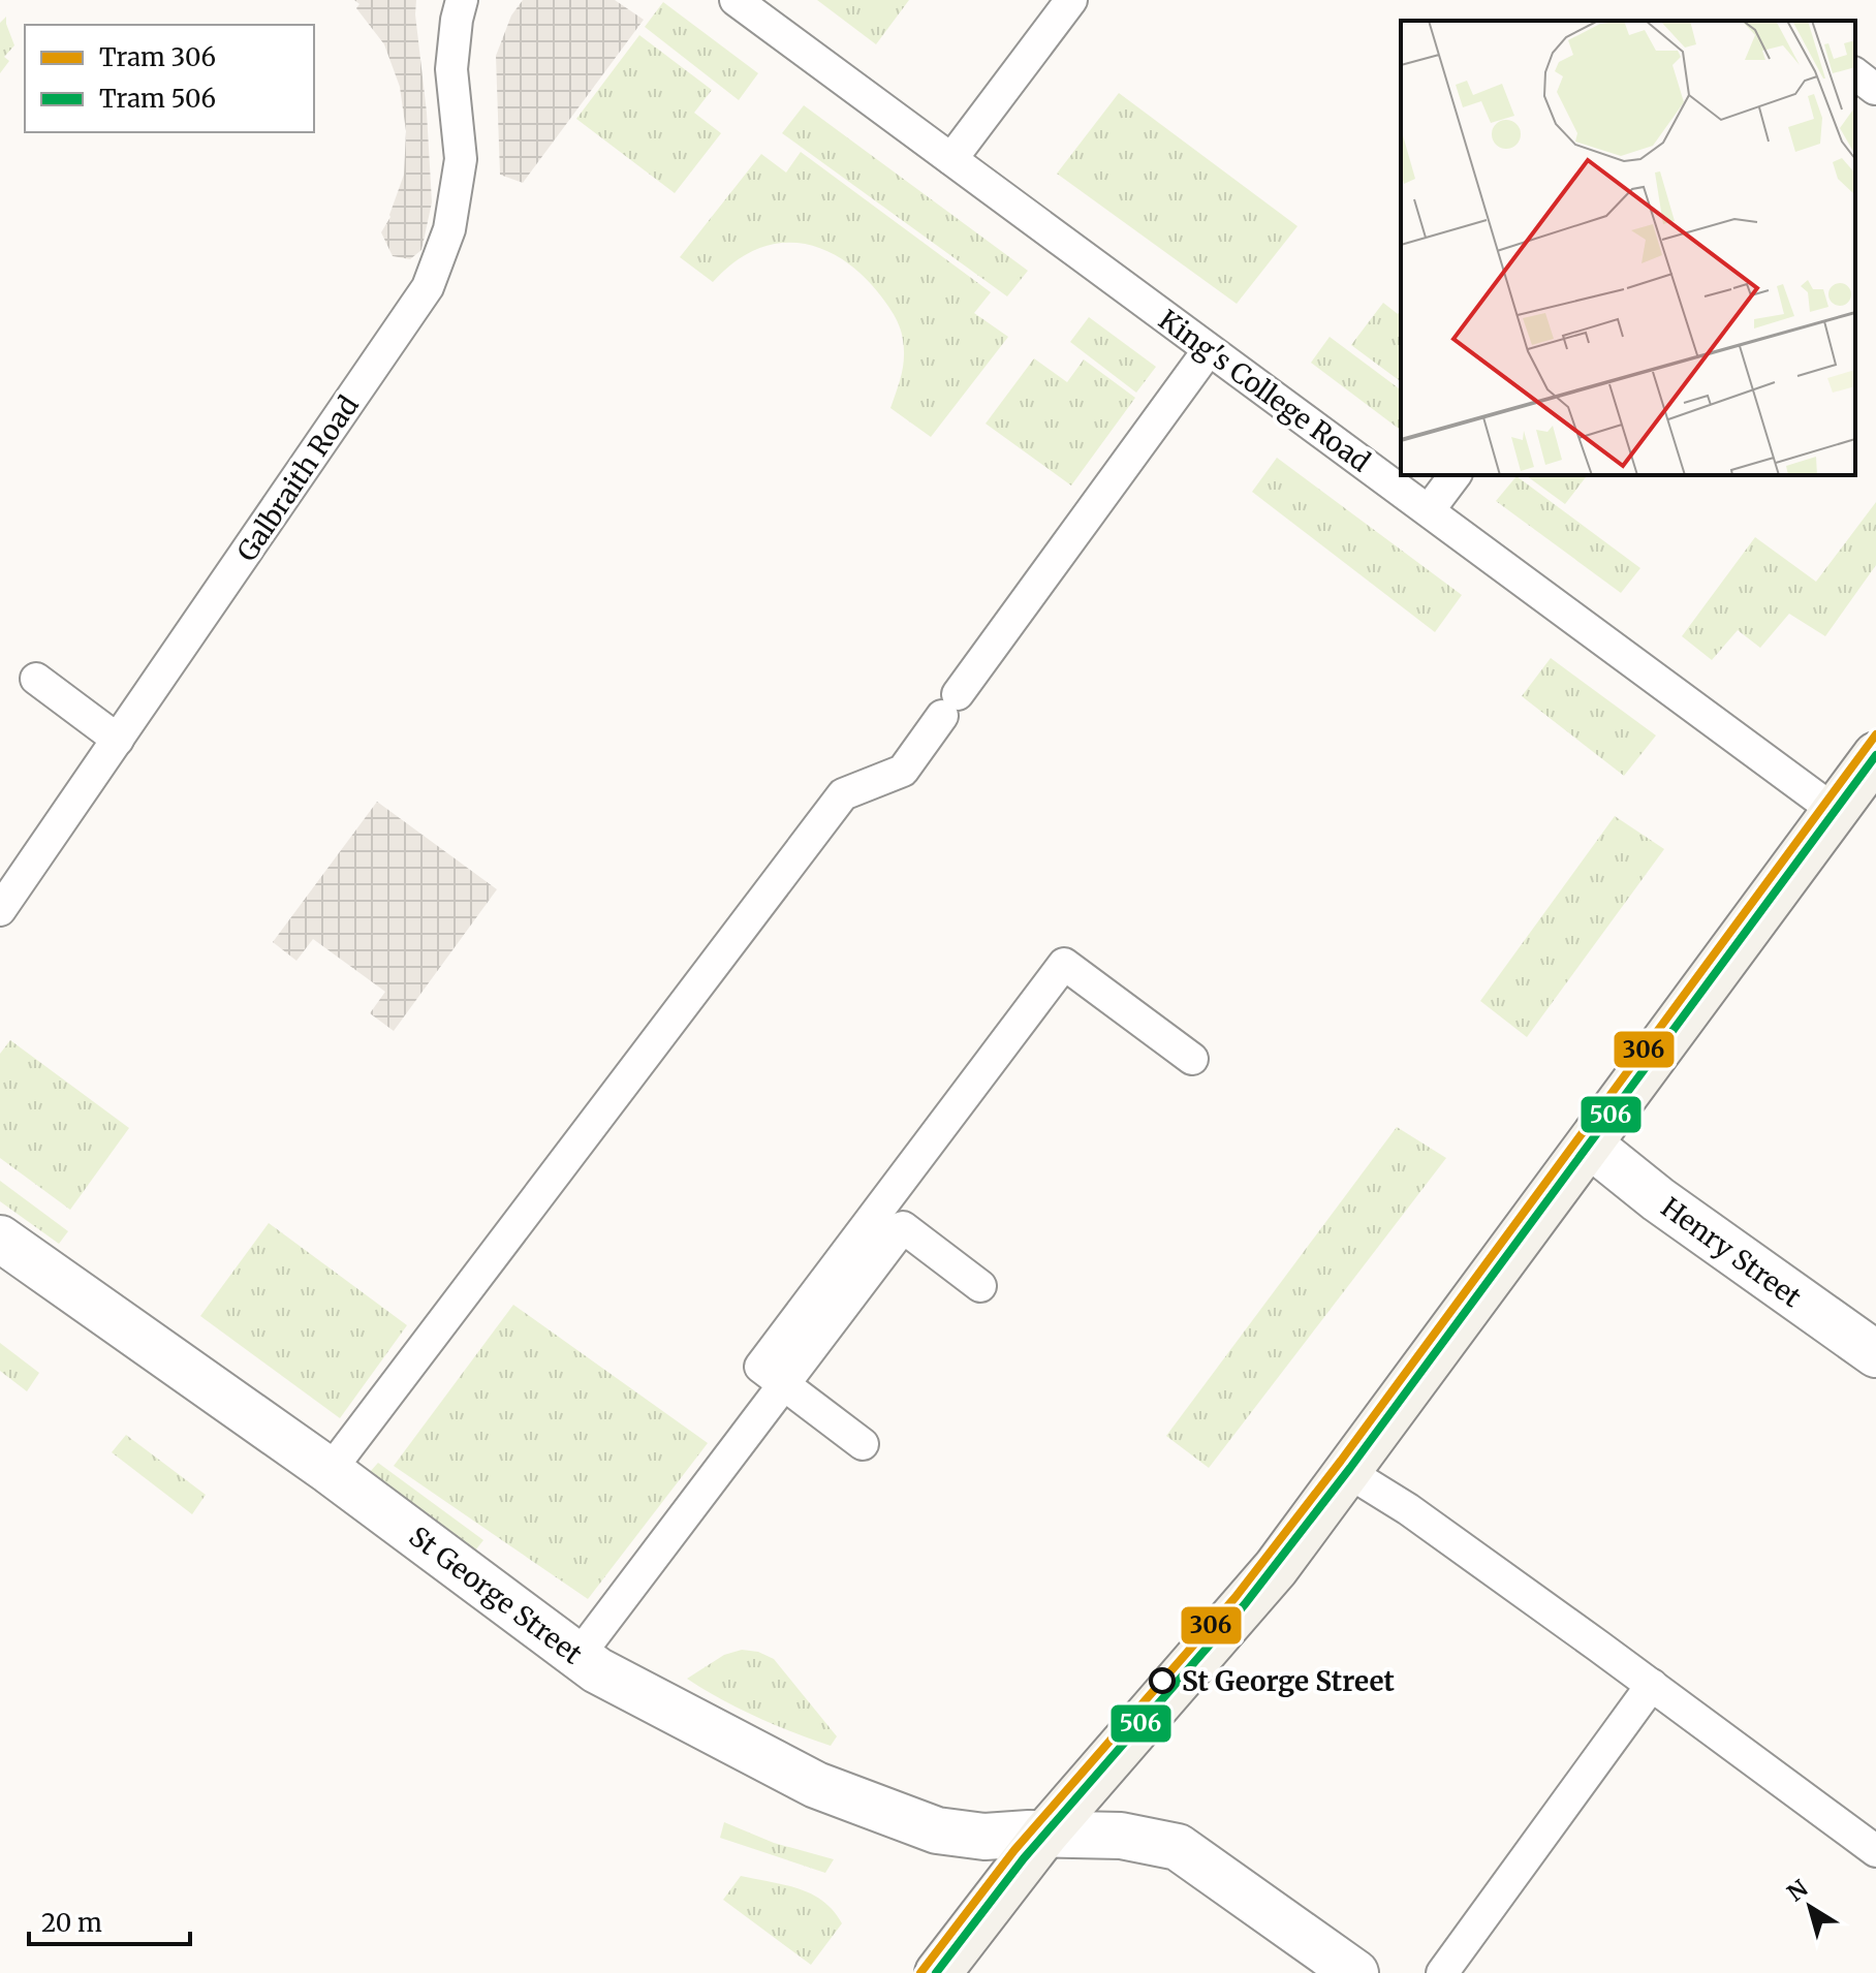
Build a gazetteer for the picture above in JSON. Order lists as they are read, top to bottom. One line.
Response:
{"streets":{"street":["Henry Street","St George Street"],"lane":["King's College Road","Galbraith Road"]},"places":["St George Street"],"lines":["tram line 306","tram line 506"],"legend":["Tram 306","Tram 506"],"scale_bar":"20 m","north":"top left"}
